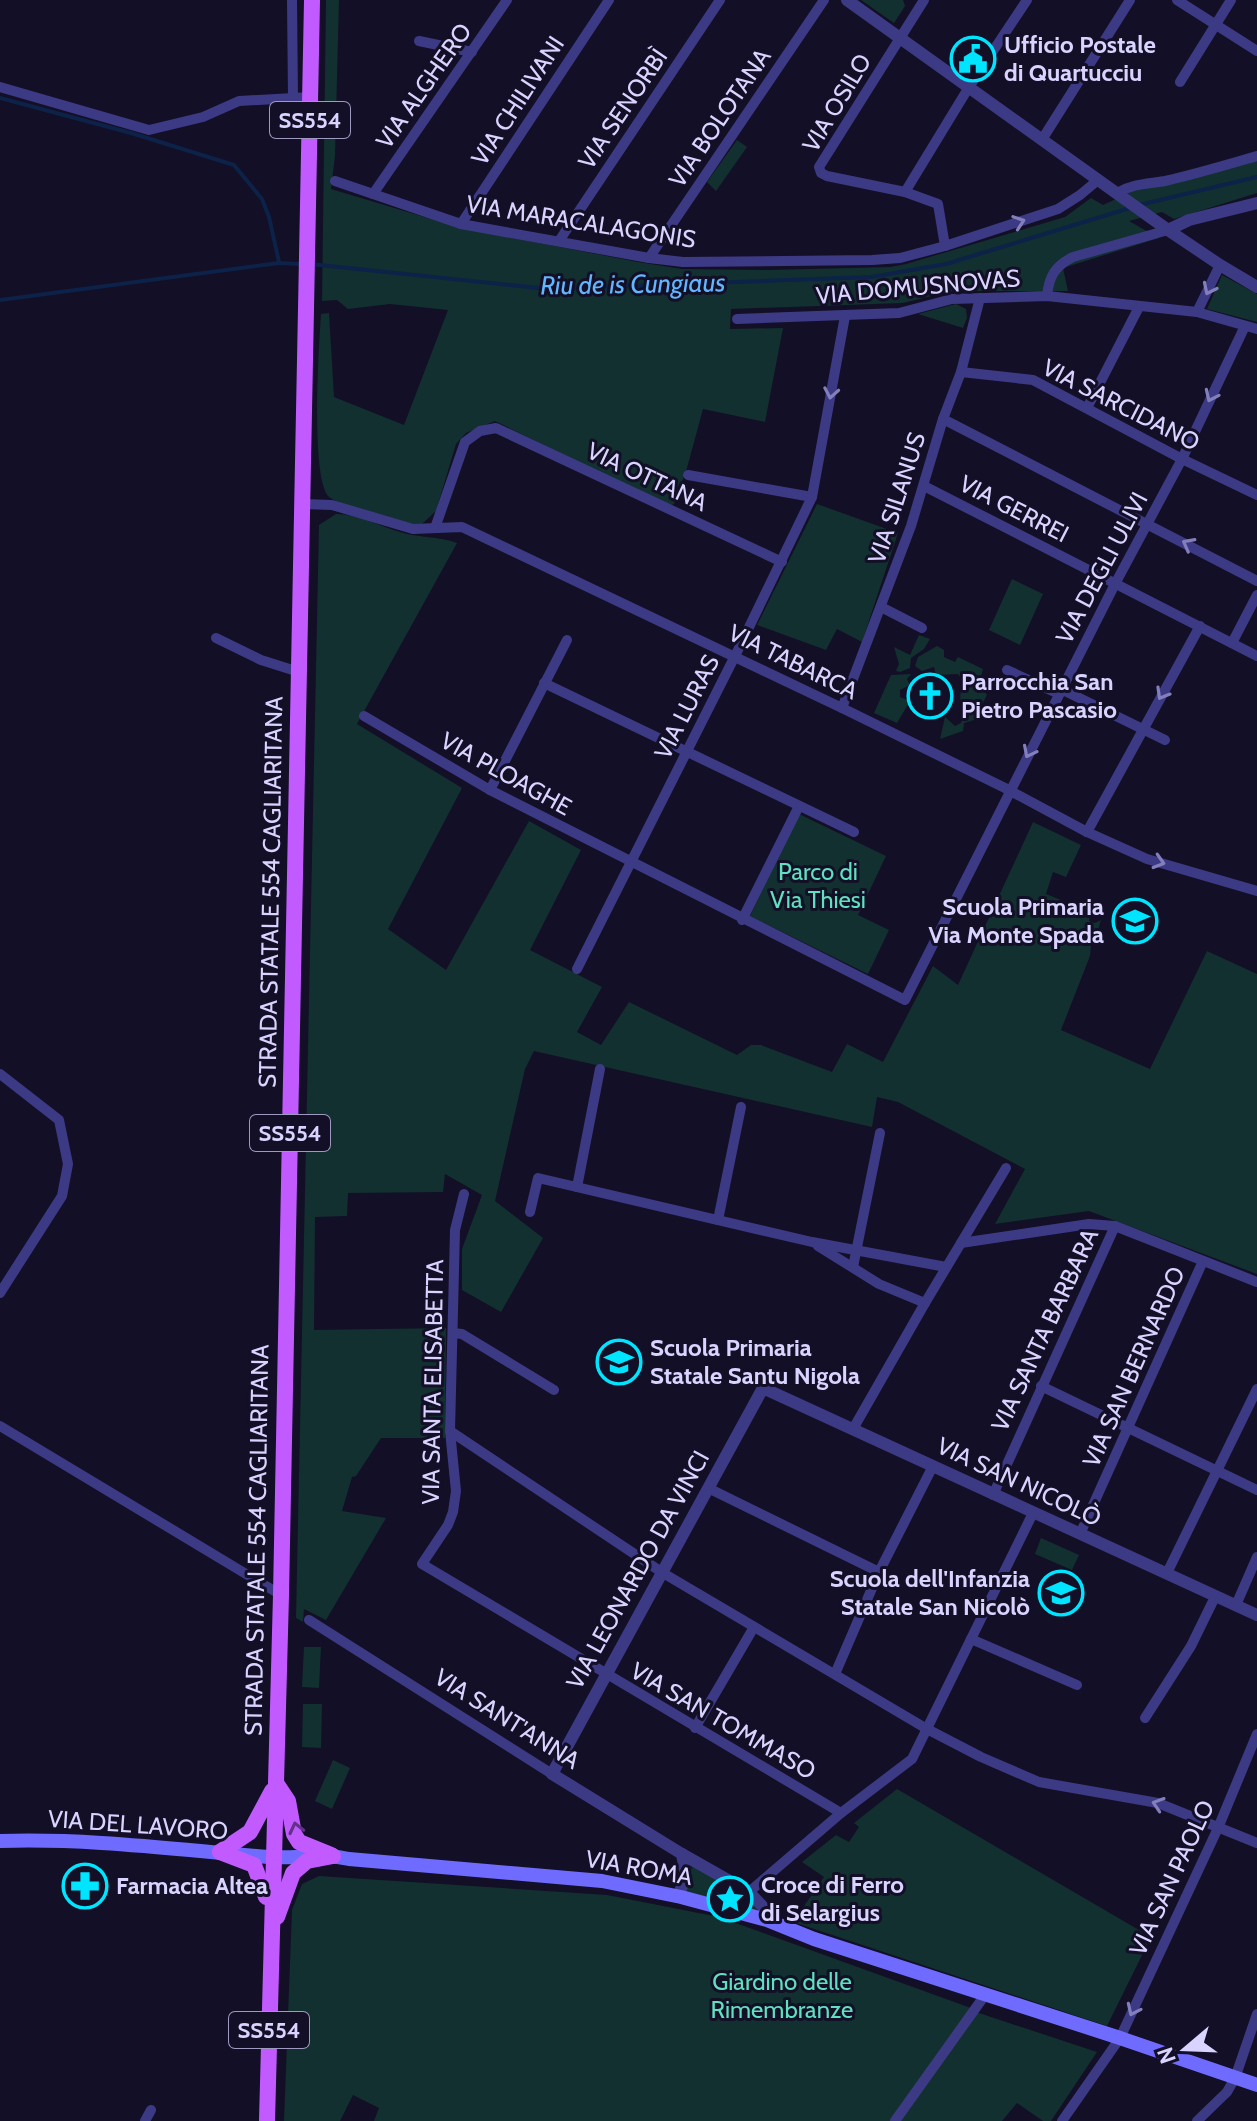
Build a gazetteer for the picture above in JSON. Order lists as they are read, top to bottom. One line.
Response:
{"streets":{"main road":["SS554","STRADA STATALE 554 CAGLIARITANA","VIA DEL LAVORO","VIA ROMA"],"street":["VIA ALGHERO","VIA CHILIVANI","VIA OSILO","VIA SENORBÌ","VIA BOLOTANA","VIA MARACALAGONIS","VIA DOMUSNOVAS","VIA SARCIDANO","VIA OTTANA","VIA SILANUS","VIA GERREI","VIA DEGLI ULIVI","VIA TABARCA","VIA LURAS","VIA PLOAGHE","VIA SANTA BARBARA","VIA SAN BERNARDO","VIA SANTA ELISABETTA","VIA SAN NICOLÒ","VIA LEONARDO DA VINCI","VIA SANT'ANNA","VIA SAN TOMMASO","VIA SAN PAOLO"]},"crossings":[["VIA ALGHERO","VIA MARACALAGONIS"],["VIA CHILIVANI","VIA MARACALAGONIS"],["VIA OSILO","VIA MARACALAGONIS"],["VIA SENORBÌ","VIA MARACALAGONIS"],["VIA BOLOTANA","VIA MARACALAGONIS"],["VIA DOMUSNOVAS","VIA SILANUS"],["VIA DOMUSNOVAS","VIA DEGLI ULIVI"],["VIA DOMUSNOVAS","VIA LURAS"],["VIA SARCIDANO","VIA SILANUS"],["VIA SARCIDANO","VIA DEGLI ULIVI"],["VIA OTTANA","VIA TABARCA"],["VIA OTTANA","VIA LURAS"],["VIA SILANUS","VIA GERREI"],["VIA SILANUS","VIA TABARCA"],["VIA GERREI","VIA DEGLI ULIVI"],["VIA DEGLI ULIVI","VIA TABARCA"],["VIA DEGLI ULIVI","VIA PLOAGHE"],["VIA TABARCA","VIA LURAS"],["VIA TABARCA","STRADA STATALE 554 CAGLIARITANA"],["VIA LURAS","VIA PLOAGHE"],["STRADA STATALE 554 CAGLIARITANA","VIA DEL LAVORO"],["STRADA STATALE 554 CAGLIARITANA","VIA ROMA"],["VIA SANTA BARBARA","VIA SAN NICOLÒ"],["VIA SAN BERNARDO","VIA SAN NICOLÒ"],["VIA SANTA ELISABETTA","VIA SAN TOMMASO"],["VIA SAN NICOLÒ","VIA LEONARDO DA VINCI"],["VIA LEONARDO DA VINCI","VIA SANT'ANNA"],["VIA LEONARDO DA VINCI","VIA SAN TOMMASO"],["VIA SANT'ANNA","VIA ROMA"],["VIA DEL LAVORO","VIA ROMA"],["VIA ROMA","VIA SAN PAOLO"]],"one_way":["VIA SAN PAOLO"],"water":["Riu de is Cungiaus"],"parks":["Parco di Via Thiesi","Giardino delle Rimembranze"],"places":{"public building":["Ufficio Postale di Quartucciu"],"church":["Parrocchia San Pietro Pascasio"],"school or university":["Scuola Primaria Via Monte Spada","Scuola Primaria Statale Santu Nigola","Scuola dell'Infanzia Statale San Nicolò"],"pharmacy":["Farmacia Altea"],"place":["Croce di Ferro di Selargius"]},"north":"left"}
